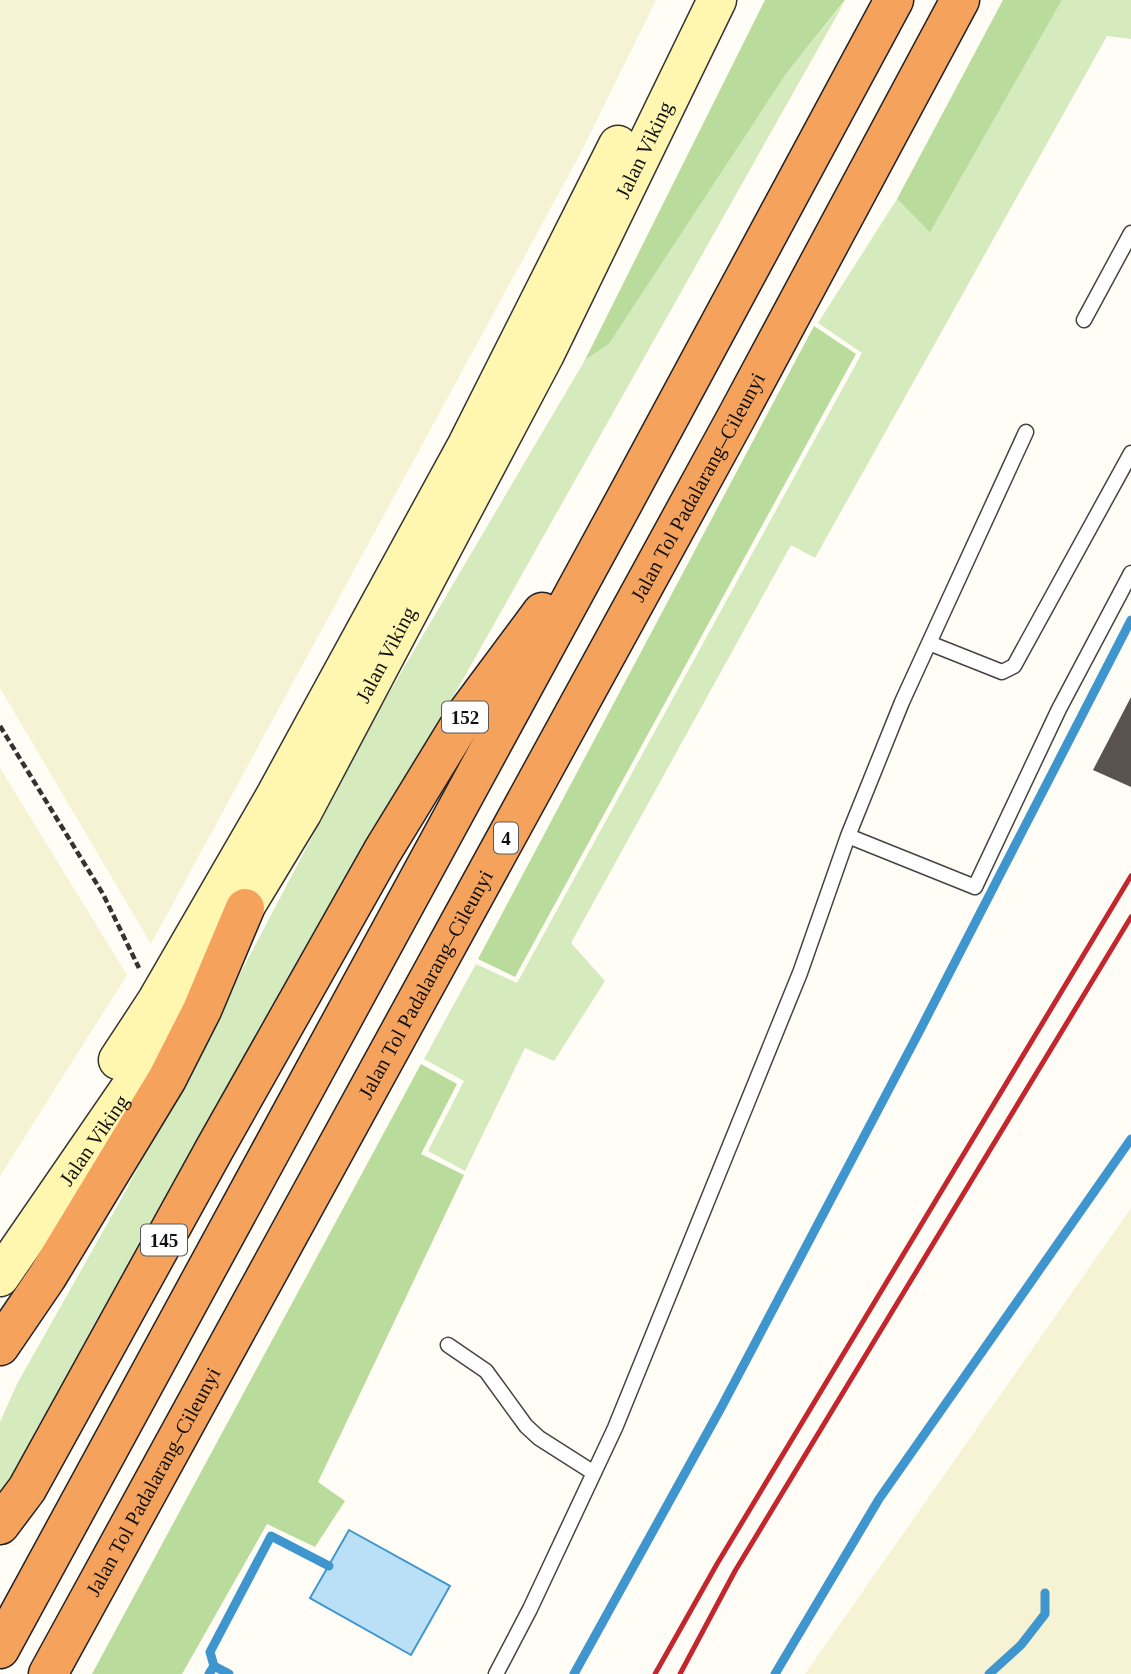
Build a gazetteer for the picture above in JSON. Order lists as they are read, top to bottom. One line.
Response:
{"streets":{"highway":["Jalan Tol Padalarang–Cileunyi","152","4","145"],"street":["Jalan Viking"]},"crossings":[["152","145"]]}
